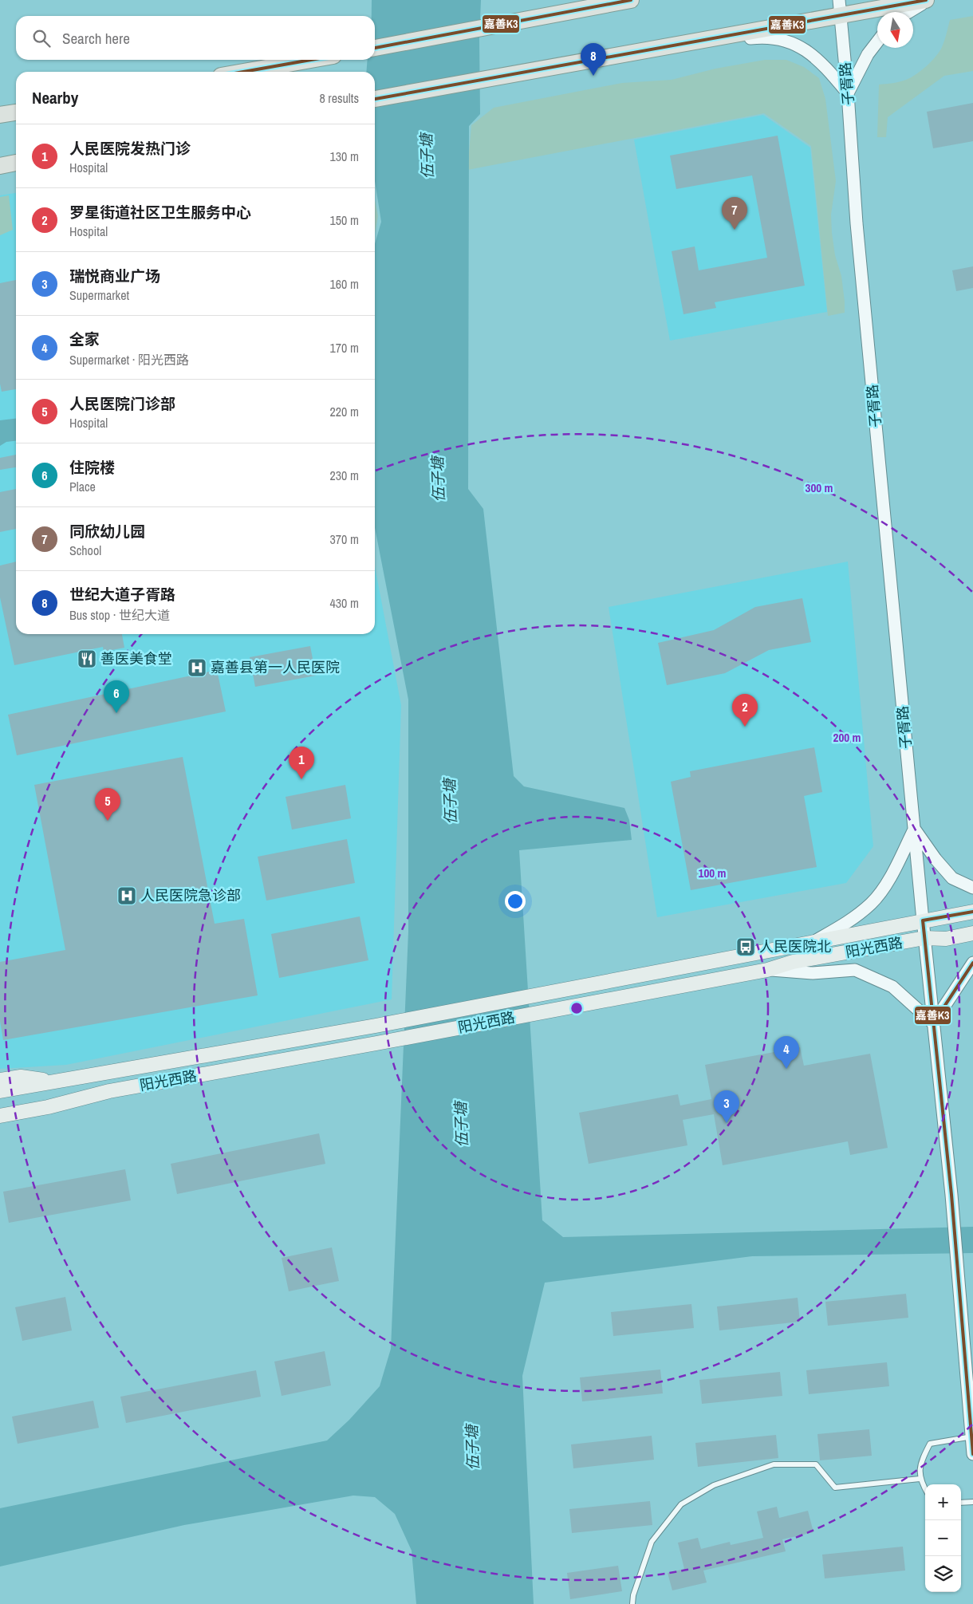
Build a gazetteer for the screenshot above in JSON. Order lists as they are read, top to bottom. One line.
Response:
{"streets":{"main road":["阳光西路"],"street":["子胥路"]},"crossings":[["子胥路","阳光西路"]],"water":["伍子塘"],"places":{"restaurant":["善医美食堂"],"hospital":["嘉善县第一人民医院","人民医院急诊部"],"bus stop":["人民医院北"]},"lines":["transit line 嘉善K3"],"north":"bottom","page":{"search":"Search here","pins":["8","7","6","2","1","5","4","3"],"heading":["Nearby","8 results"],"list":[{"mark":"1","name":"人民医院发热门诊","note":"Hospital","value":"130 m"},{"mark":"2","name":"罗星街道社区卫生服务中心","note":"Hospital","value":"150 m"},{"mark":"3","name":"瑞悦商业广场","note":"Supermarket","value":"160 m"},{"mark":"4","name":"全家","note":"Supermarket · 阳光西路","value":"170 m"},{"mark":"5","name":"人民医院门诊部","note":"Hospital","value":"220 m"},{"mark":"6","name":"住院楼","note":"Place","value":"230 m"},{"mark":"7","name":"同欣幼儿园","note":"School","value":"370 m"},{"mark":"8","name":"世纪大道子胥路","note":"Bus stop · 世纪大道","value":"430 m"}],"map_buttons":["+","−"]},"rings":["300 m","200 m","100 m"]}
